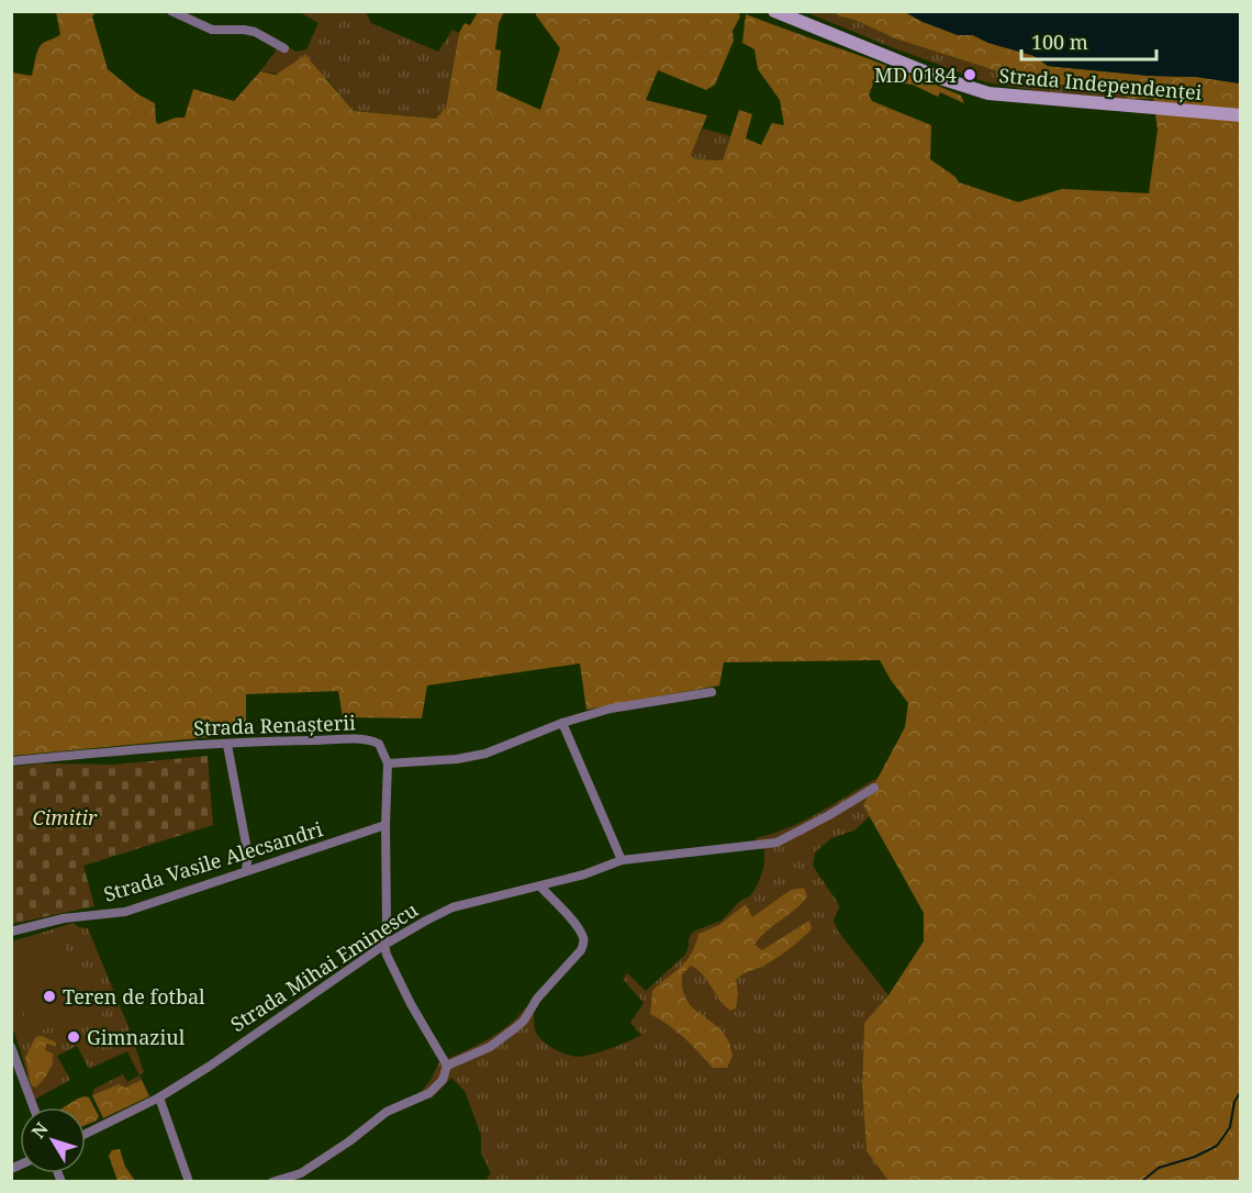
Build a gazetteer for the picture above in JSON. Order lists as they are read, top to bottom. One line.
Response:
{"streets":{"main road":["Strada Independenței"],"street":["Strada Renașterii","Strada Vasile Alecsandri","Strada Mihai Eminescu"]},"parks":["Cimitir"],"places":["MD 0184","Teren de fotbal","Gimnaziul"],"scale_bar":"100 m","north":"top left"}
